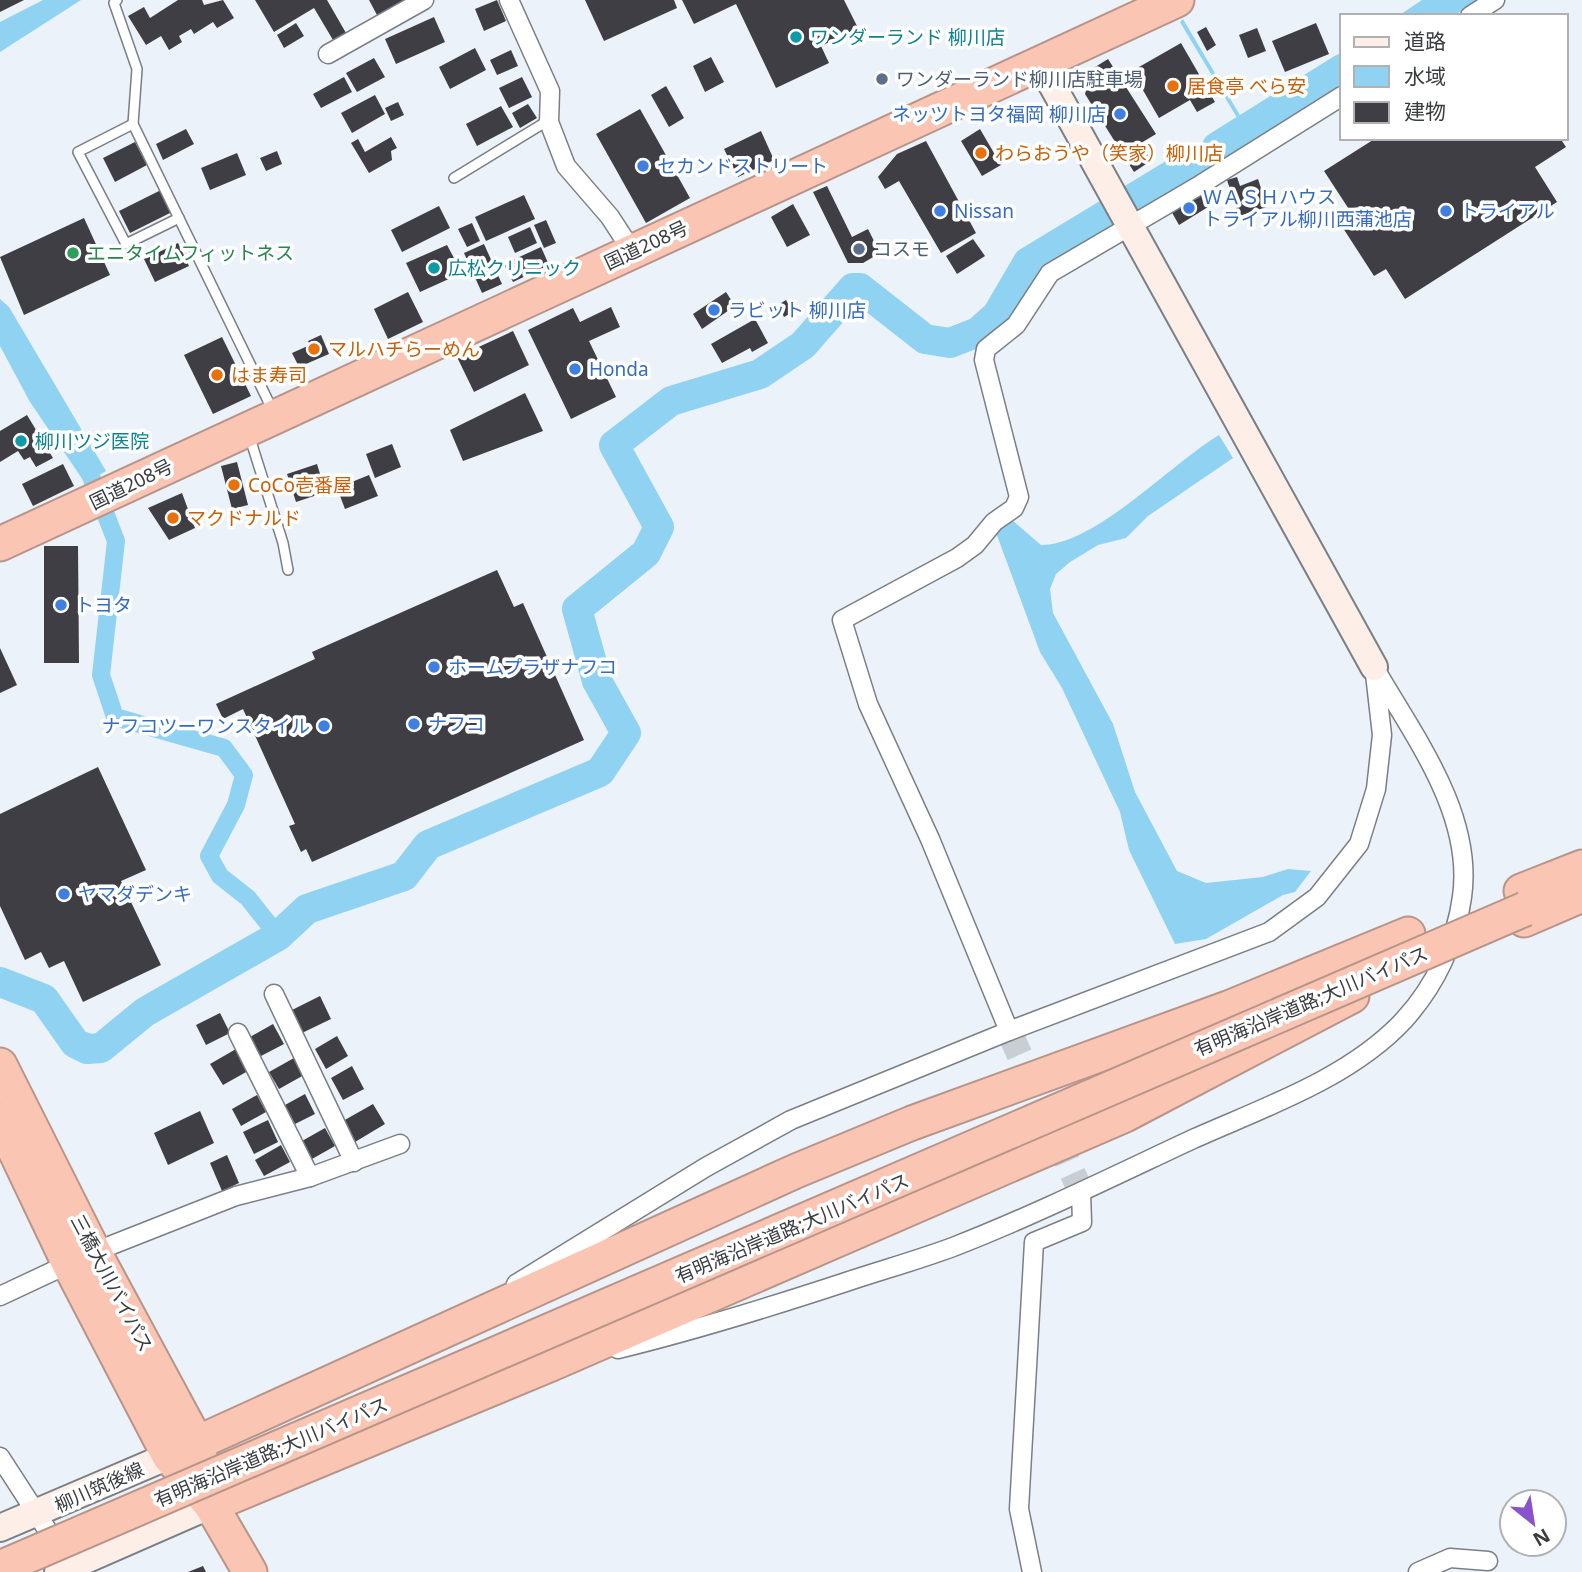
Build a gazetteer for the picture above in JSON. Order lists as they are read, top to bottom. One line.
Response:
{"streets":{"highway":["国道208号","有明海沿岸道路;大川バイパス","三橋大川バイパス"],"street":["柳川筑後線"]},"crossings":[["三橋大川バイパス","柳川筑後線"]],"places":["ワンダーランド 柳川店","ワンダーランド柳川店駐車場","居食亭 べら安","ネッツトヨタ福岡 柳川店","わらおうや（笑家）柳川店","セカンドストリート","ＷＡＳＨハウス トライアル柳川西蒲池店","Nissan","トライアル","コスモ","エニタイムフィットネス","広松クリニック","ラビット 柳川店","マルハチらーめん","Honda","はま寿司","柳川ツジ医院","CoCo壱番屋","マクドナルド","トヨタ","ホームプラザナフコ","ナフコ","ナフコツーワンスタイル","ヤマダデンキ"],"legend":["道路","水域","建物"],"north":"bottom right"}
